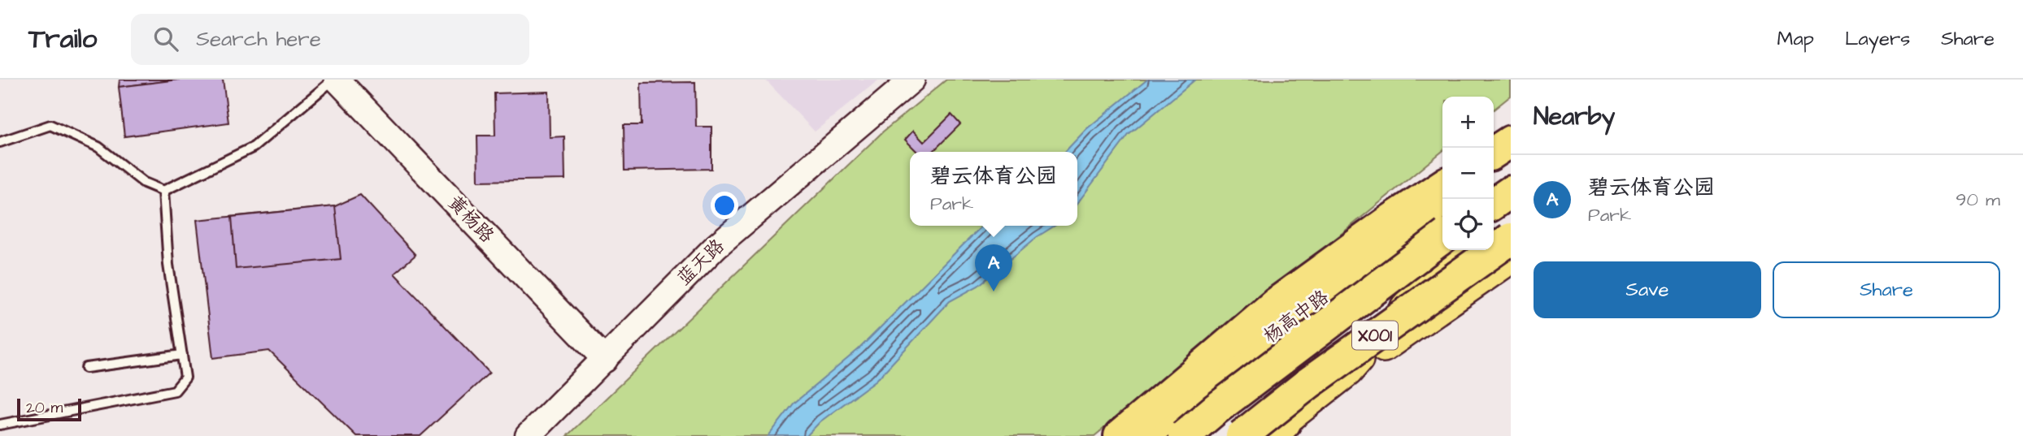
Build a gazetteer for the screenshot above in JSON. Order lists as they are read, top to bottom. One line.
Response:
{"streets":{"highway":["杨高中路","X001"],"street":["黄杨路","蓝天路"]},"crossings":[["黄杨路","蓝天路"]],"scale_bar":"20 m","page":{"header":"Trailo","search":"Search here","nav":["Map","Layers","Share"],"heading":"Nearby","map_buttons":["+","−"],"popup":["碧云体育公园","Park"],"list":[{"mark":"A","name":"碧云体育公园","note":"Park","value":"90 m"}],"pins":"A","buttons":["Save","Share"],"scale":"20 m"}}
